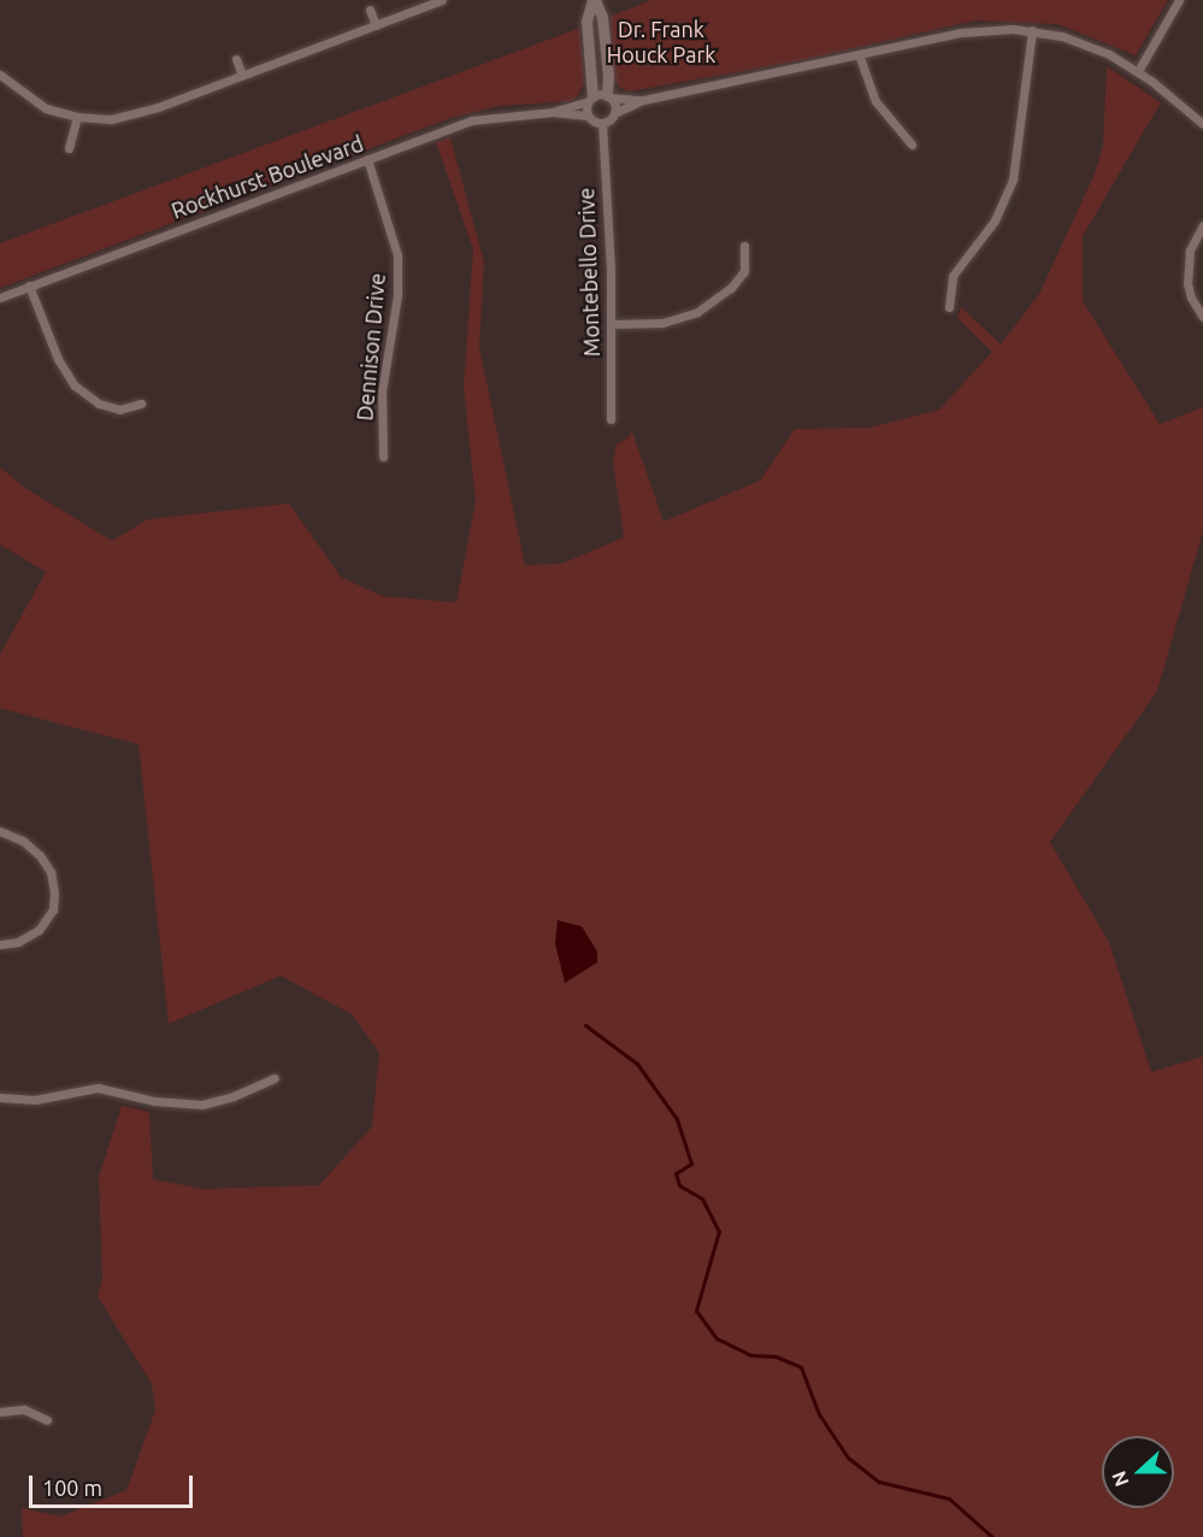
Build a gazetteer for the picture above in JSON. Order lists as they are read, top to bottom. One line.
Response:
{"streets":{"street":["Rockhurst Boulevard","Montebello Drive","Dennison Drive"]},"crossings":[["Rockhurst Boulevard","Montebello Drive"],["Rockhurst Boulevard","Dennison Drive"]],"parks":["Dr. Frank Houck Park"],"scale_bar":"100 m","north":"left"}
